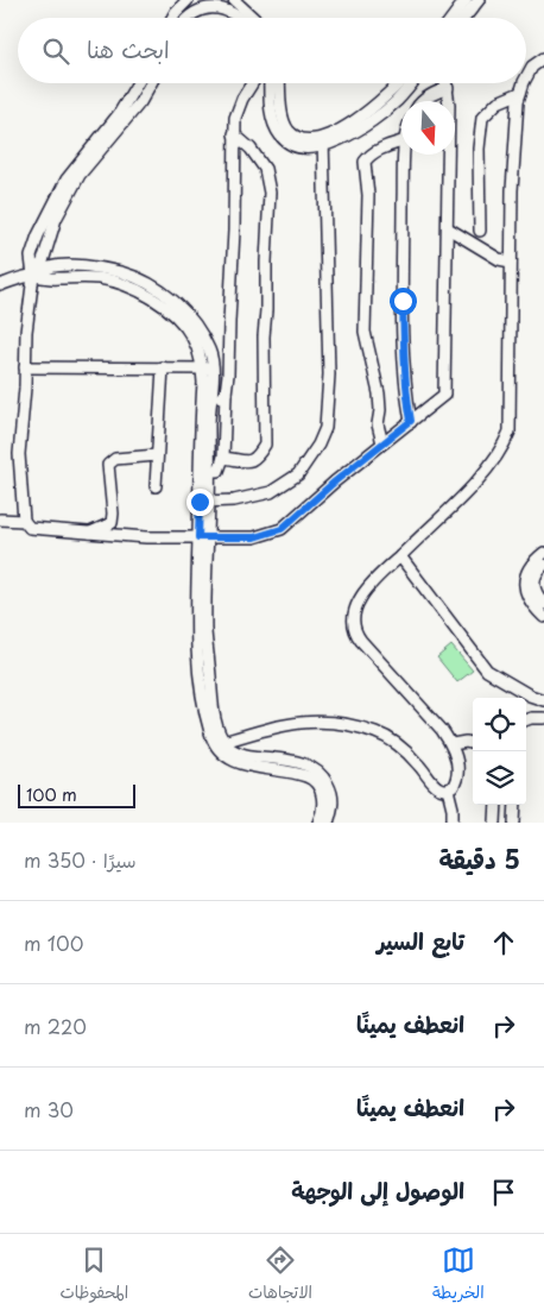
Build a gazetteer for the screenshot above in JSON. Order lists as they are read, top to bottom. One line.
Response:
{"scale_bar":"100 m","north":"bottom","page":{"search":"ابحث هنا","scale":"100 m","heading":["5 دقيقة","سيرًا · 350 m"],"list":[["تابع السير","100 m"],["انعطف يمينًا","220 m"],["انعطف يمينًا","30 m"],"الوصول إلى الوجهة"],"nav":["الخريطة","الاتجاهات","المحفوظات"]}}
